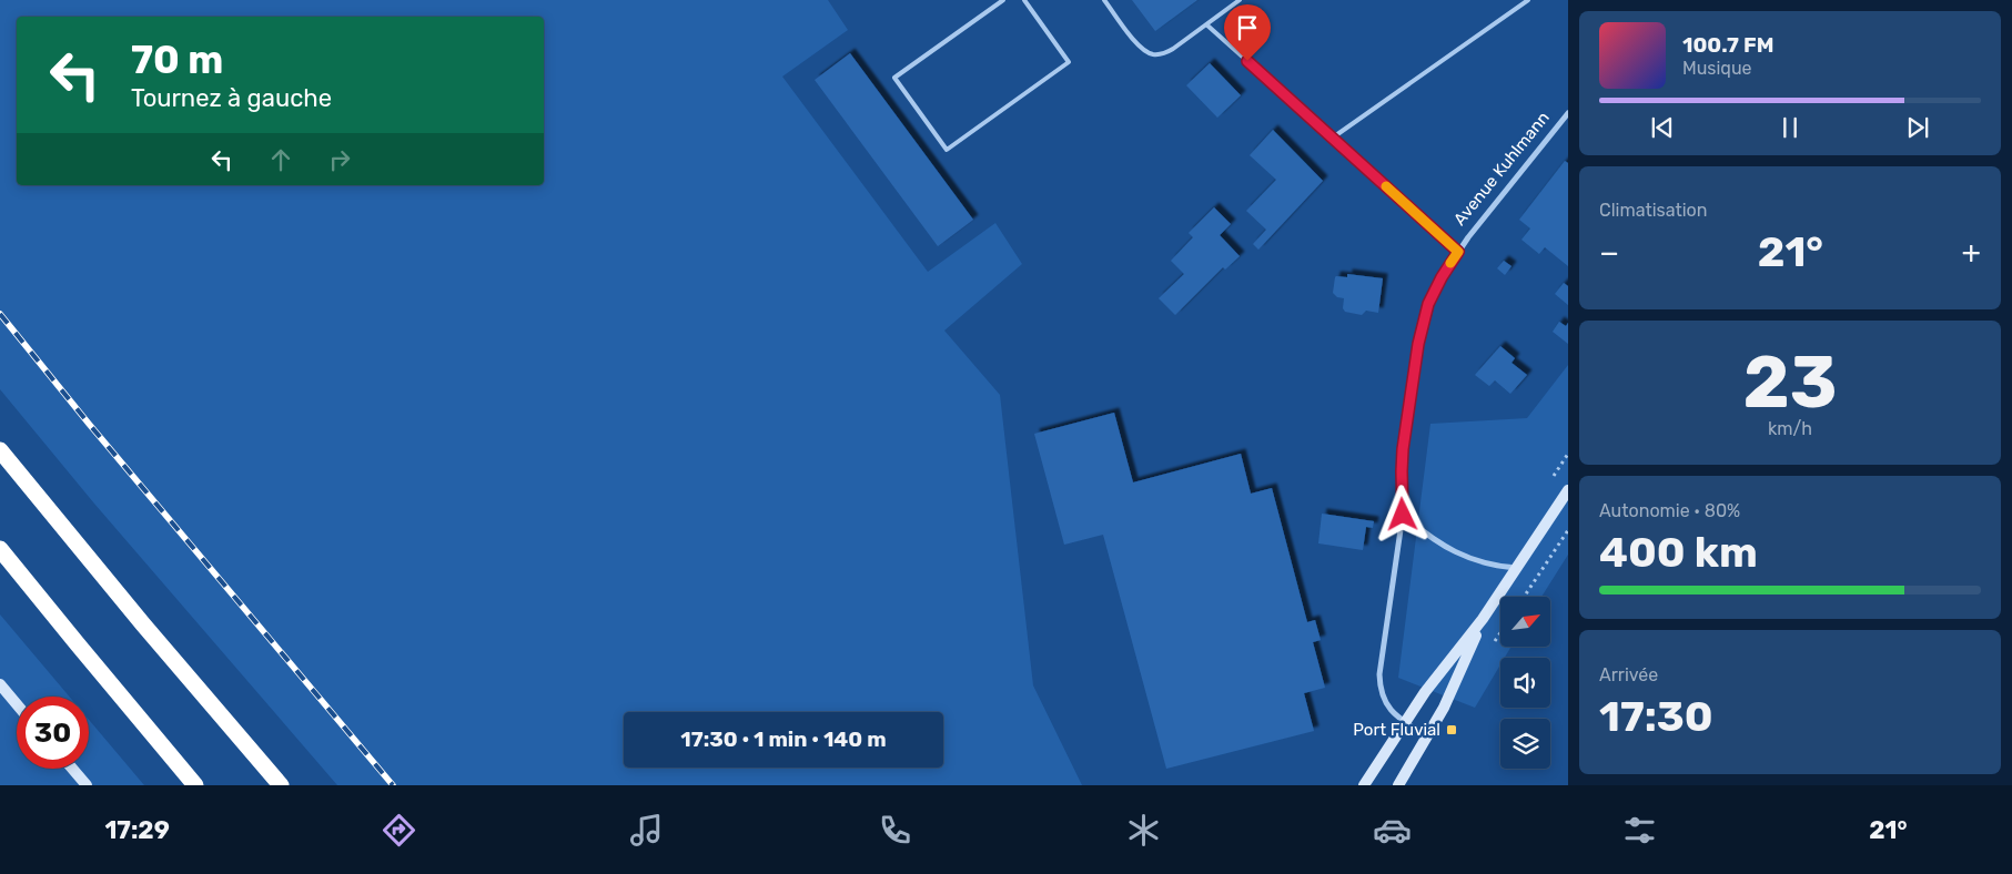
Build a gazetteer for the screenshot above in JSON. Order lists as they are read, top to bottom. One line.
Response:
{"streets":{"street":["Avenue Kuhlmann"]},"places":{"transit":["Port Fluvial"]},"north":"top right","page":{"turn":["70 m","Tournez à gauche"],"song":["100.7 FM","Musique"],"tile":["Climatisation",["23","km/h"],["Autonomie · 80%","400 km"],["Arrivée","17:30"]],"heat":["−","21°","+"],"limit":"30","trip":"17:30 · 1 min · 140 m","tabs":["17:29","21°"]}}
